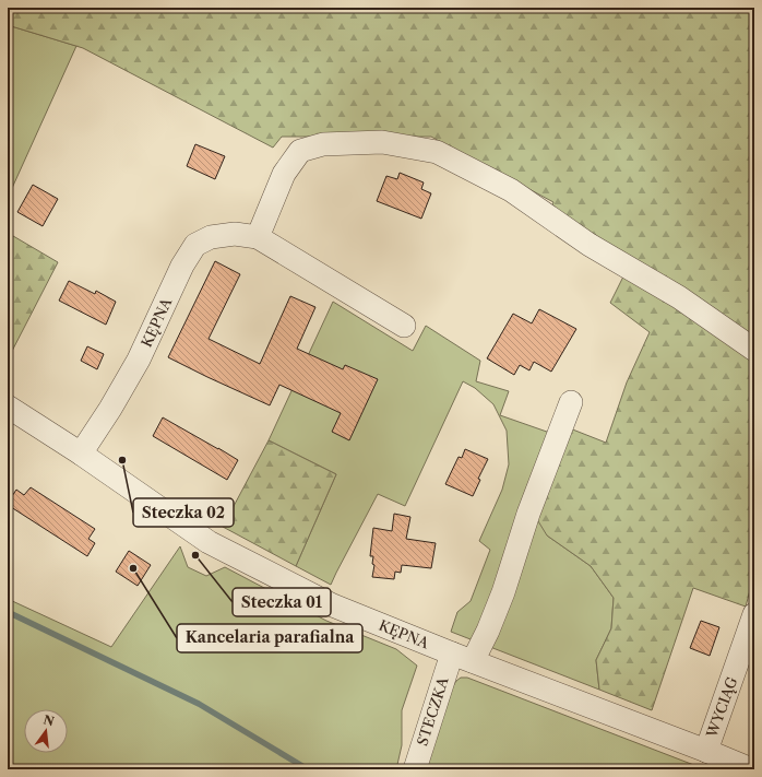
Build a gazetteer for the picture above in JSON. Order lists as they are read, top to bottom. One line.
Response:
{"streets":{"street":["KĘPNA","WYCIĄG","STECZKA"]},"crossings":[["KĘPNA","WYCIĄG"],["KĘPNA","STECZKA"]],"places":["Steczka 02","Steczka 01","Kancelaria parafialna"],"north":"top"}
